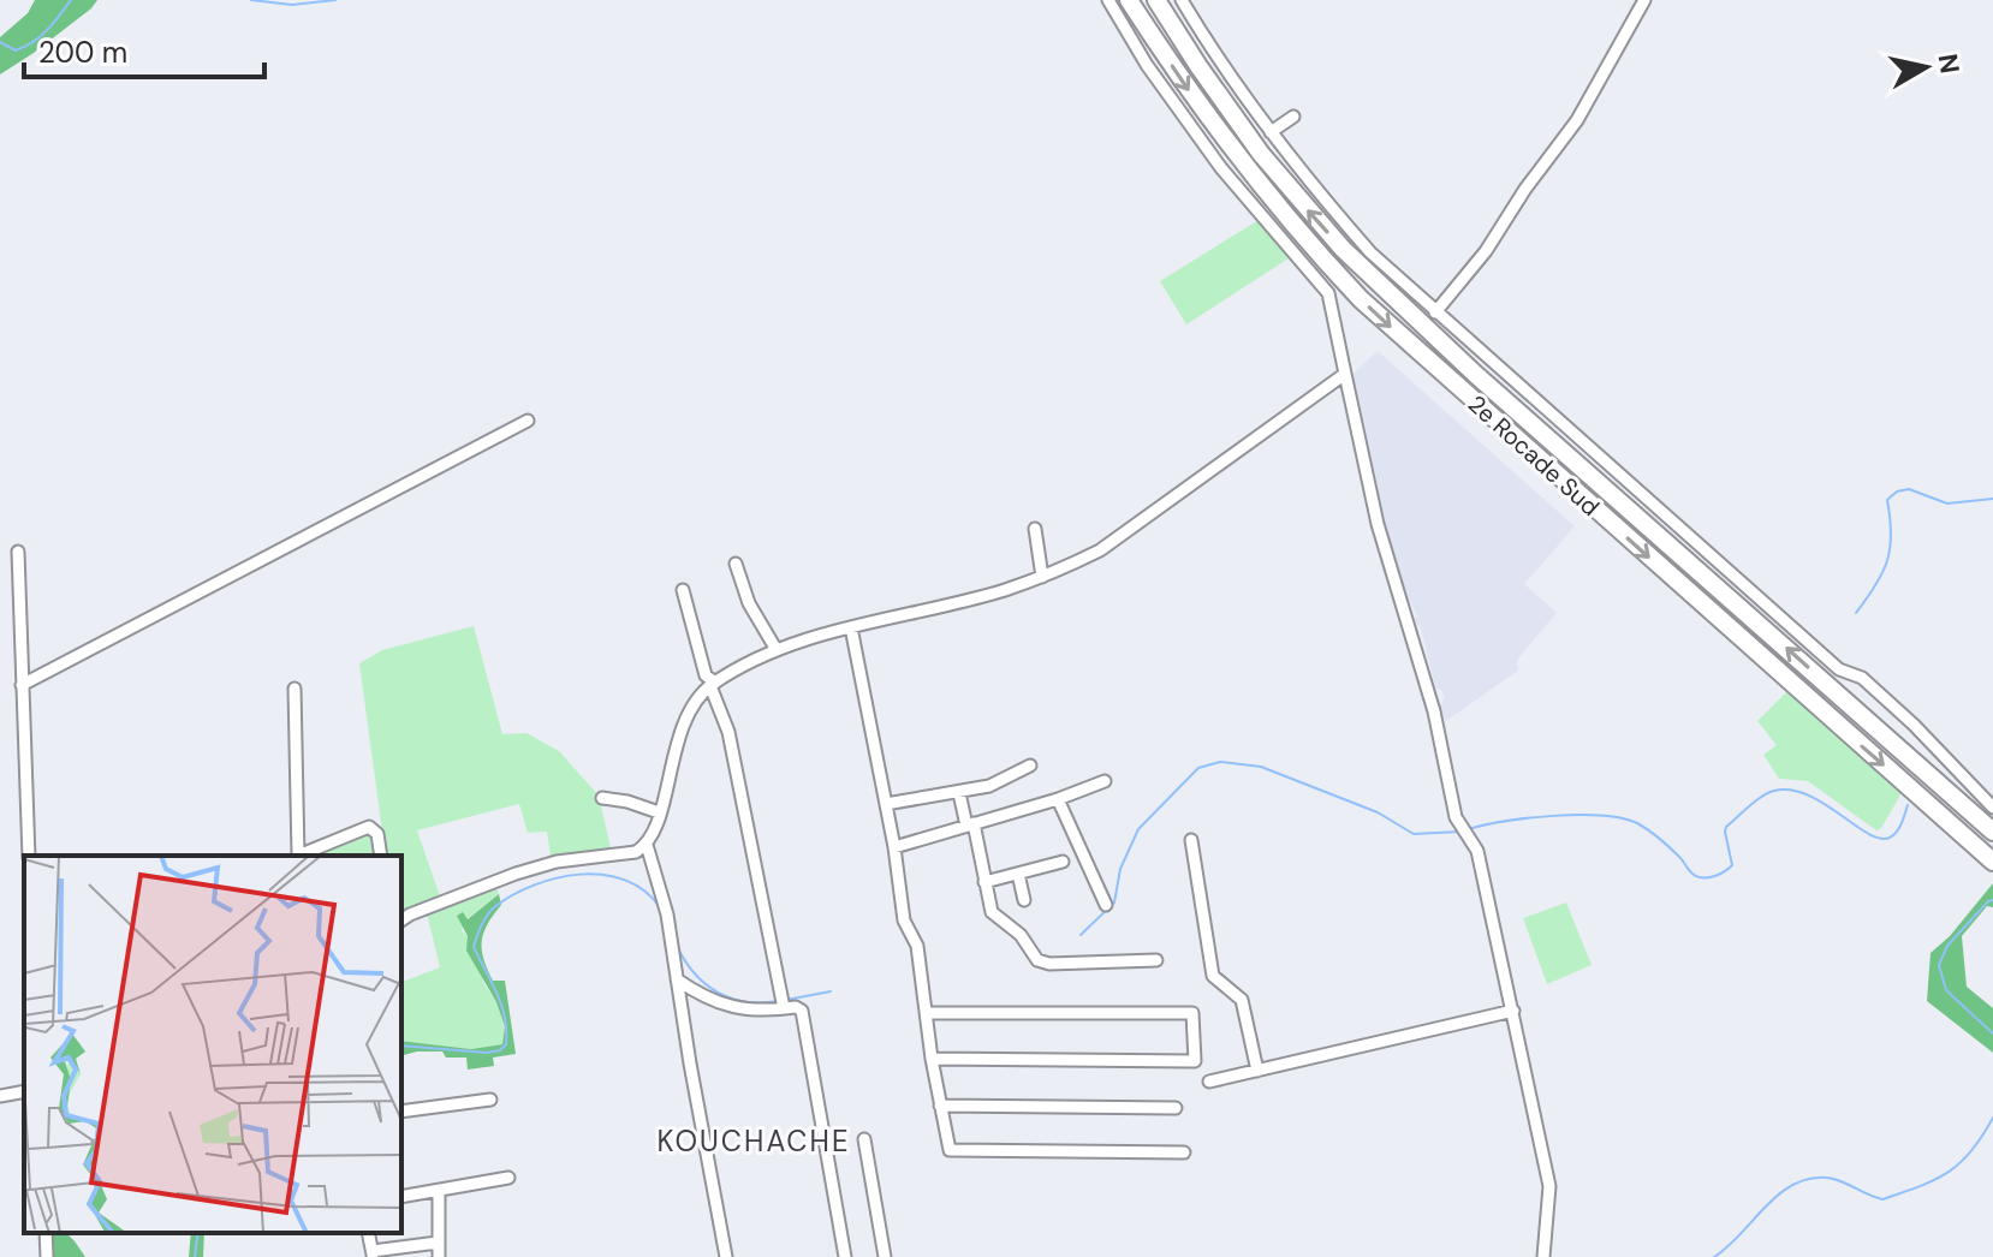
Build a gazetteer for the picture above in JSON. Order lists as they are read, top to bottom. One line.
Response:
{"streets":{"highway":["2e Rocade Sud"]},"districts":["KOUCHACHE"],"scale_bar":"200 m","north":"right"}
